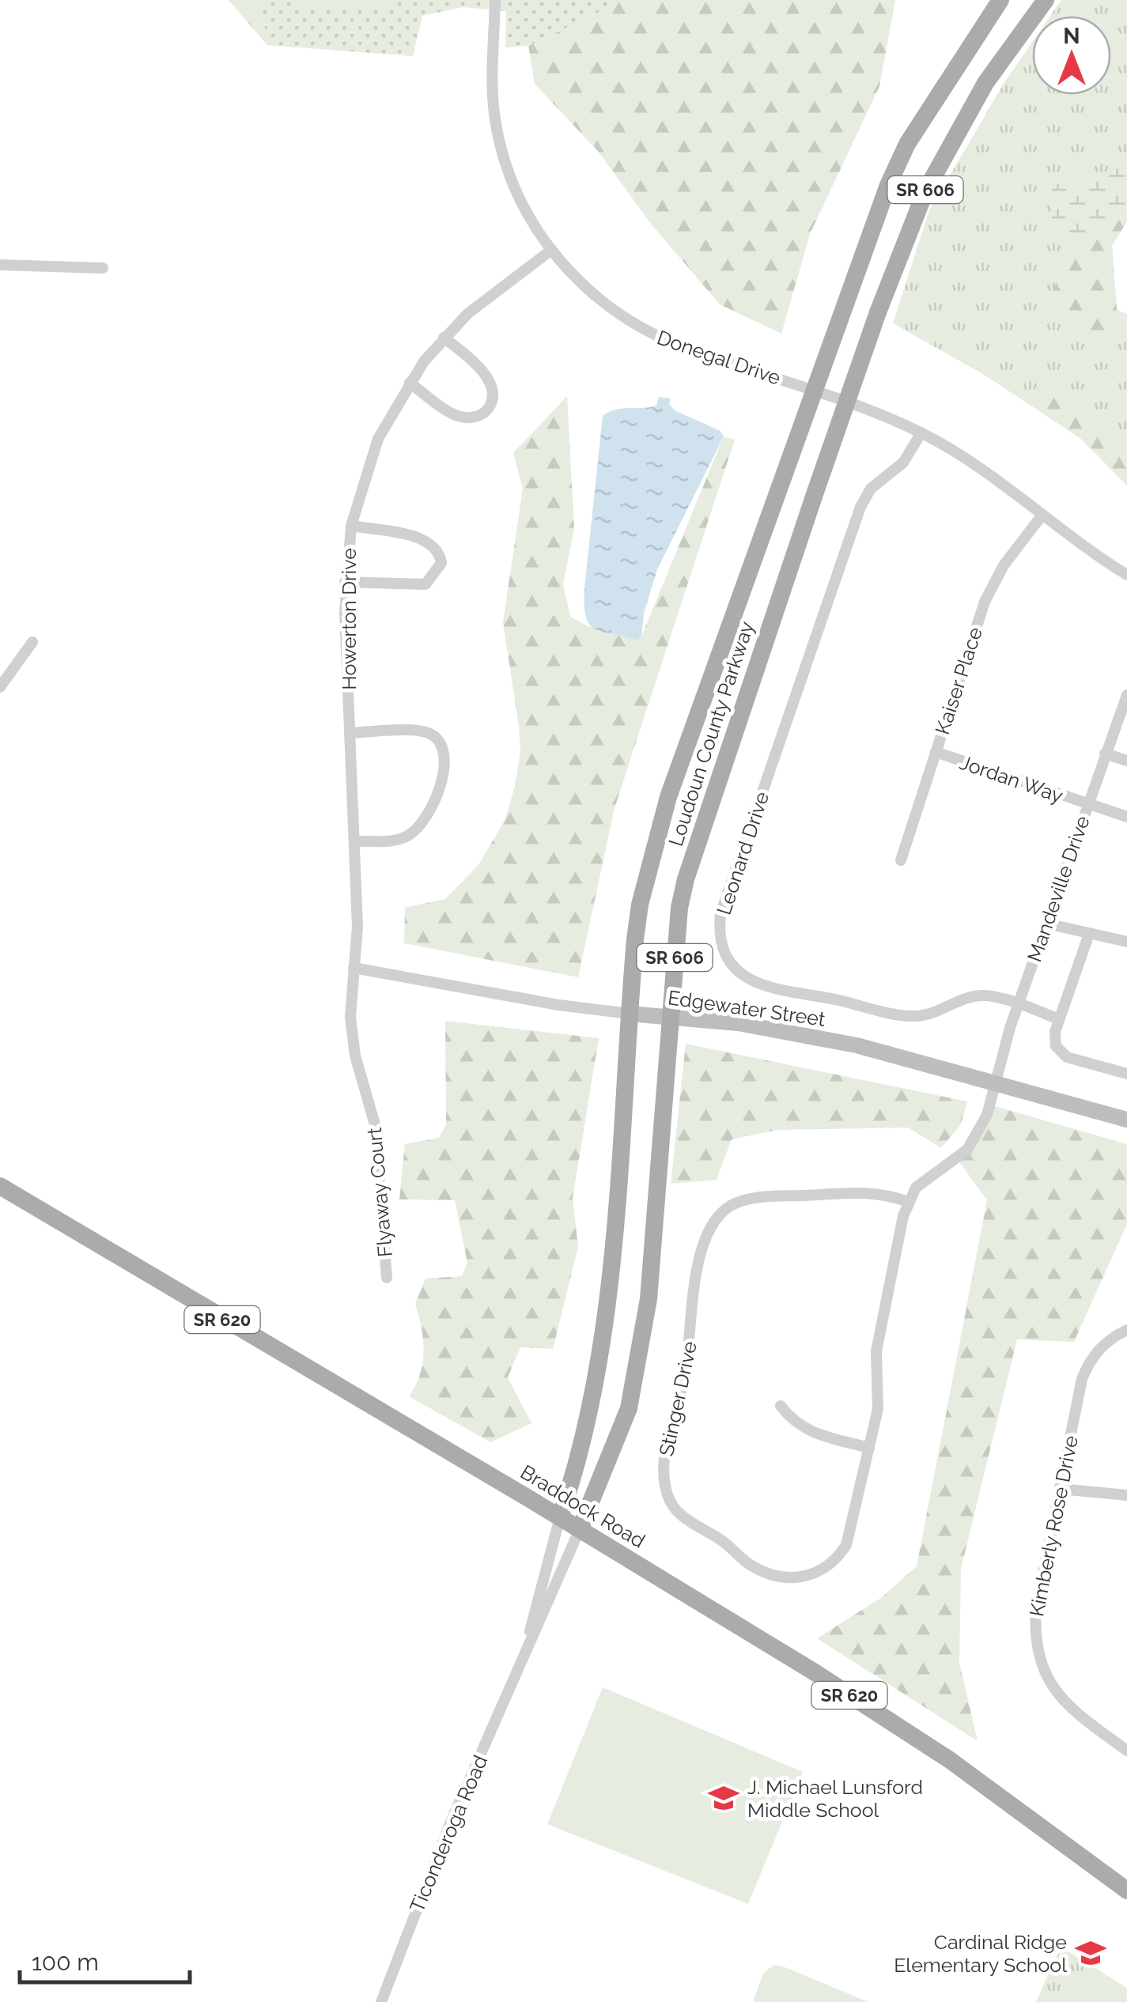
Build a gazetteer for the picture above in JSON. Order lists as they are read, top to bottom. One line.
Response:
{"streets":{"main road":["SR 606","Loudoun County Parkway","SR 620","Braddock Road"],"street":["Donegal Drive","Howerton Drive","Kaiser Place","Jordan Way","Leonard Drive","Mandeville Drive","Edgewater Street","Flyaway Court","Stinger Drive","Kimberly Rose Drive","Ticonderoga Road"]},"crossings":[["Donegal Drive","Howerton Drive"],["Donegal Drive","Kaiser Place"],["Donegal Drive","Loudoun County Parkway"],["Donegal Drive","Leonard Drive"],["Howerton Drive","Edgewater Street"],["Howerton Drive","Flyaway Court"],["Kaiser Place","Jordan Way"],["Loudoun County Parkway","Edgewater Street"],["Loudoun County Parkway","Braddock Road"],["Loudoun County Parkway","Ticonderoga Road"],["Jordan Way","Mandeville Drive"],["Leonard Drive","Mandeville Drive"],["Mandeville Drive","Edgewater Street"],["Edgewater Street","Flyaway Court"],["Braddock Road","Ticonderoga Road"]],"places":{"school or university":["J. Michael Lunsford Middle School","Cardinal Ridge Elementary School"]},"scale_bar":"100 m","north":"top"}
